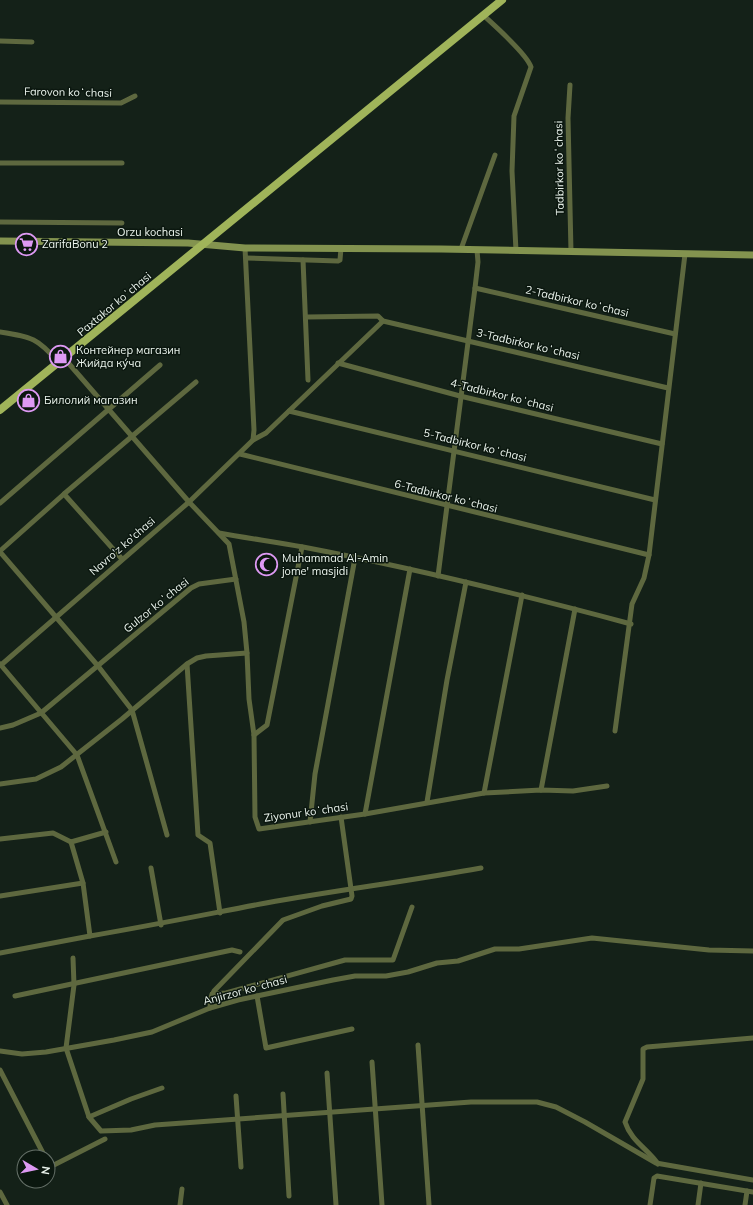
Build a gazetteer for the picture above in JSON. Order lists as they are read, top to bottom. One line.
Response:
{"streets":{"main road":["Orzu kochasi","Paxtakor koʻchasi"],"street":["Farovon koʻchasi","Tadbirkor koʻchasi","2-Tadbirkor koʻchasi","3-Tadbirkor koʻchasi","4-Tadbirkor koʻchasi","5-Tadbirkor koʻchasi","6-Tadbirkor koʻchasi","Navro'z ko'chasi","Gulzor koʻchasi","Ziyonur koʻchasi","Anjirzor koʻchasi"]},"crossings":[["Tadbirkor koʻchasi","Orzu kochasi"],["Orzu kochasi","Paxtakor koʻchasi"],["Paxtakor koʻchasi","Ziyonur koʻchasi"],["3-Tadbirkor koʻchasi","Navro'z ko'chasi"],["4-Tadbirkor koʻchasi","Navro'z ko'chasi"],["5-Tadbirkor koʻchasi","Navro'z ko'chasi"],["6-Tadbirkor koʻchasi","Navro'z ko'chasi"],["Navro'z ko'chasi","Ziyonur koʻchasi"],["Gulzor koʻchasi","Ziyonur koʻchasi"]],"places":{"supermarket":["ZarifaBonu 2"],"shop":["Контейнер магазин Жийда ку́ча","Билолий магазин"],"mosque":["Muhammad Al-Amin jome' masjidi"]},"north":"right"}
